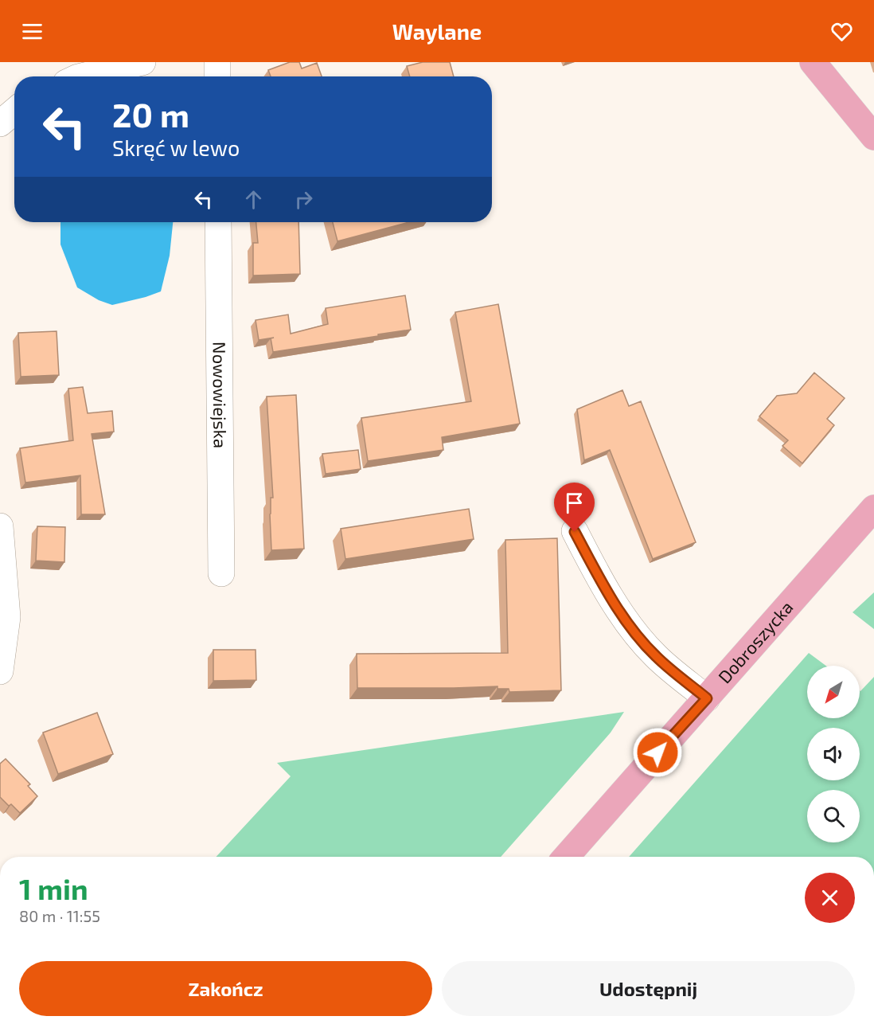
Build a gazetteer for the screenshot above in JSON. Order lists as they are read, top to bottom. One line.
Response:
{"streets":{"main road":["Dobroszycka"],"street":["Nowowiejska"]},"north":"bottom left","page":{"header":"Waylane","turn":["20 m","Skręć w lewo"],"heading":["1 min","80 m · 11:55"],"buttons":["Zakończ","Udostępnij"]}}
